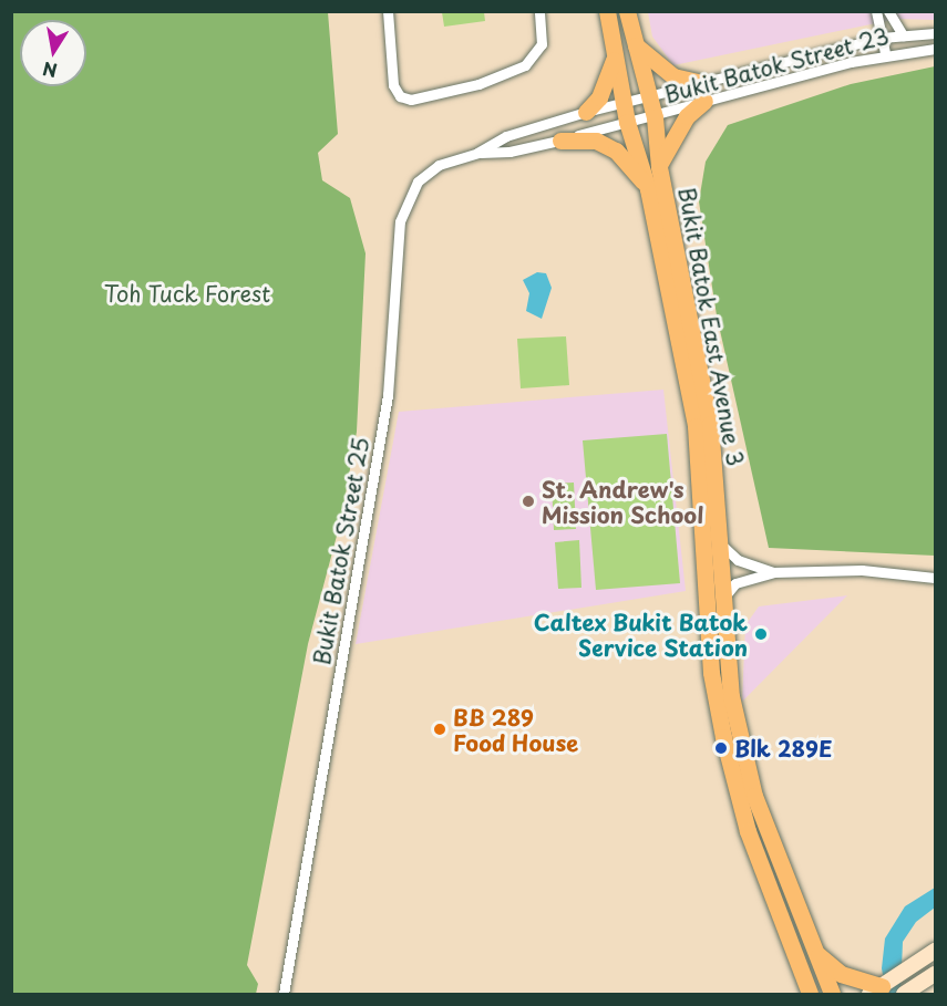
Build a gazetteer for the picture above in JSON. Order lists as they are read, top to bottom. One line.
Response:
{"streets":{"main road":["Bukit Batok East Avenue 3"],"street":["Bukit Batok Street 23","Bukit Batok Street 25"]},"crossings":[["Bukit Batok Street 23","Bukit Batok East Avenue 3"],["Bukit Batok Street 23","Bukit Batok Street 25"],["Bukit Batok East Avenue 3","Bukit Batok Street 25"]],"parks":["Toh Tuck Forest"],"places":["St. Andrew's Mission School","Caltex Bukit Batok Service Station","BB 289 Food House","Blk 289E"],"north":"bottom"}
